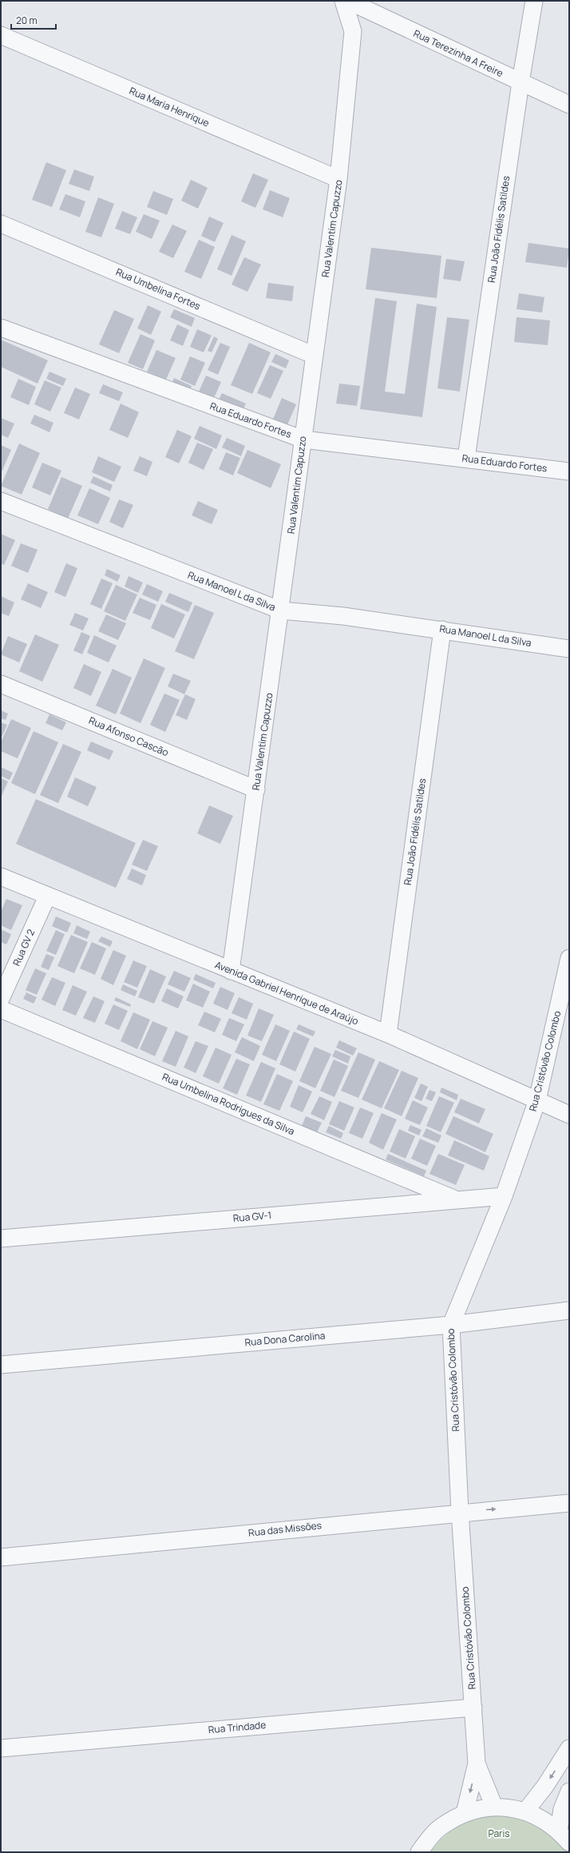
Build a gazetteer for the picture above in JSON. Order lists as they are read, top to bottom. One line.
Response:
{"streets":{"street":["Rua Terezinha A Freire","Rua Maria Henrique","Rua Valentim Capuzzo","Rua João Fidélis Satildes","Rua Umbelina Fortes","Rua Eduardo Fortes","Rua Manoel L da Silva","Rua Afonso Cascão","Rua GV 2","Avenida Gabriel Henrique de Araújo","Rua Cristóvão Colombo","Rua Umbelina Rodrigues da Silva","Rua GV-1","Rua Dona Carolina","Rua das Missões","Rua Trindade"]},"crossings":[["Rua Terezinha A Freire","Rua João Fidélis Satildes"],["Rua Maria Henrique","Rua Valentim Capuzzo"],["Rua Valentim Capuzzo","Rua Umbelina Fortes"],["Rua Valentim Capuzzo","Rua Eduardo Fortes"],["Rua Valentim Capuzzo","Rua Manoel L da Silva"],["Rua Valentim Capuzzo","Rua Afonso Cascão"],["Rua Valentim Capuzzo","Avenida Gabriel Henrique de Araújo"],["Rua João Fidélis Satildes","Rua Eduardo Fortes"],["Rua João Fidélis Satildes","Rua Manoel L da Silva"],["Rua João Fidélis Satildes","Avenida Gabriel Henrique de Araújo"],["Rua GV 2","Avenida Gabriel Henrique de Araújo"],["Avenida Gabriel Henrique de Araújo","Rua Cristóvão Colombo"],["Rua Cristóvão Colombo","Rua GV-1"],["Rua Cristóvão Colombo","Rua Dona Carolina"],["Rua Cristóvão Colombo","Rua das Missões"],["Rua Cristóvão Colombo","Rua Trindade"],["Rua Umbelina Rodrigues da Silva","Rua GV-1"]],"parks":["Paris"],"scale_bar":"20 m"}
